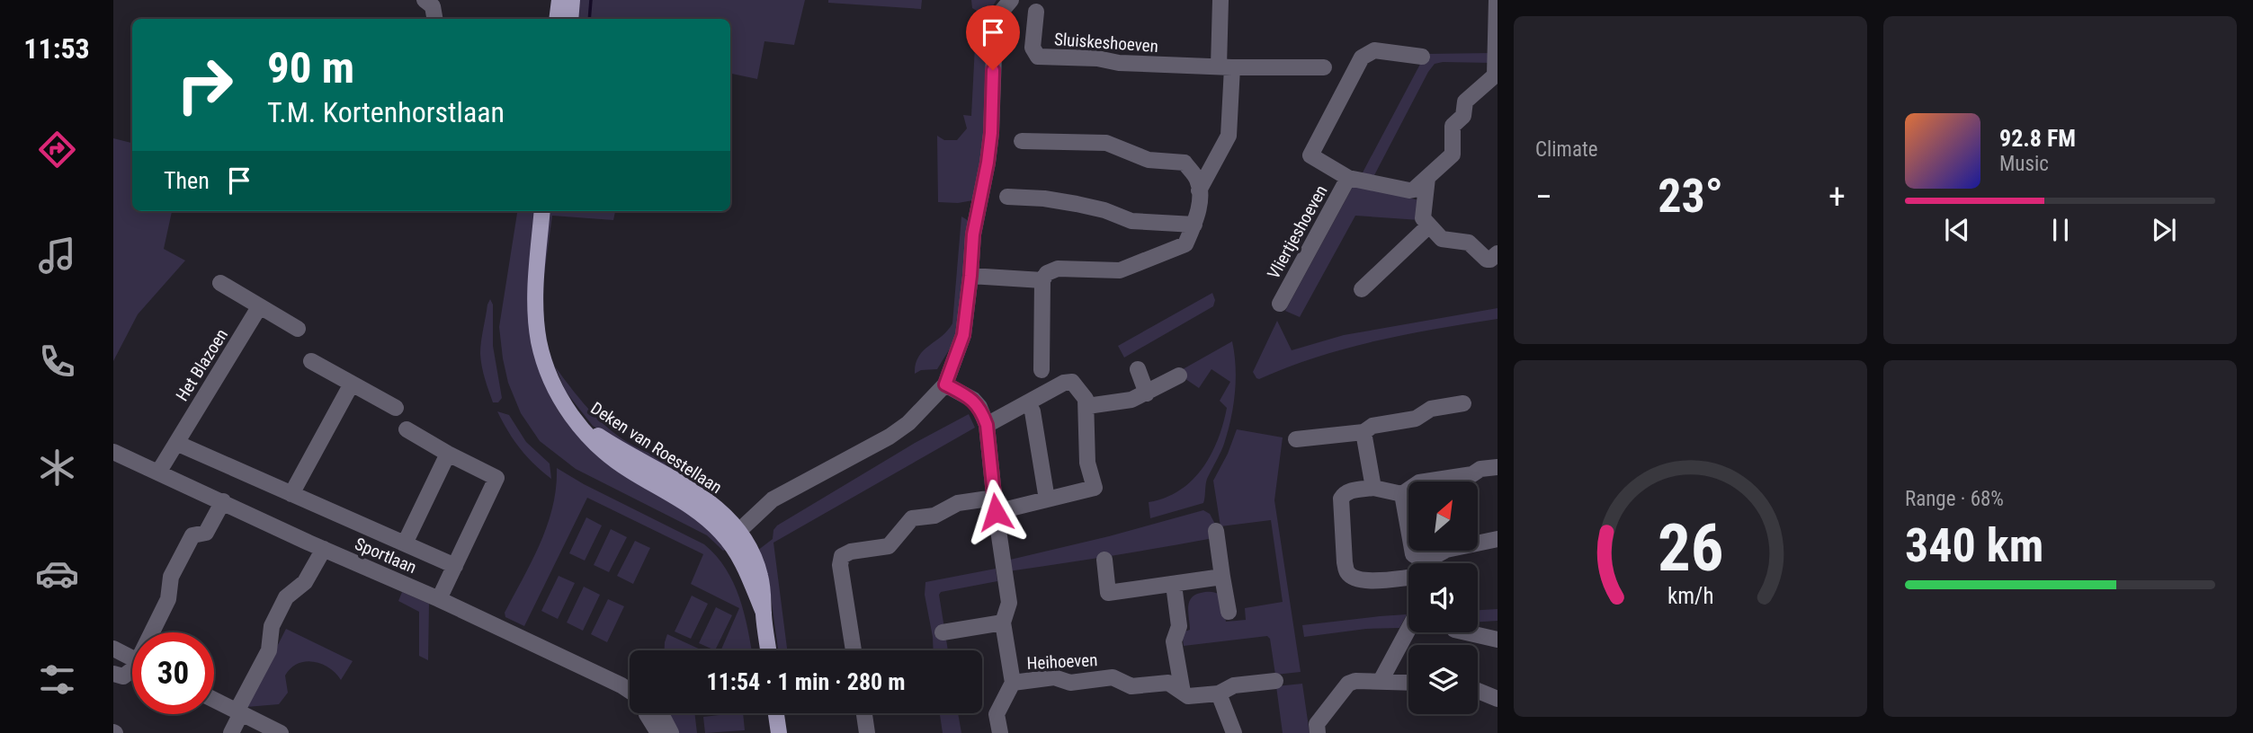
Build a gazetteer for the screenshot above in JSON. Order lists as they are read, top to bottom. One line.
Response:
{"streets":{"main road":["Deken van Roestellaan"],"street":["Sluiskeshoeven","Vliertjeshoeven","Het Blazoen","Sportlaan","Heihoeven"]},"crossings":[["Het Blazoen","Sportlaan"]],"north":"top right","page":{"tabs":"11:53","tile":["Climate",["Range · 68%","340 km"]],"turn":["90 m","T.M. Kortenhorstlaan"],"song":["92.8 FM","Music"],"then":"Then","heat":["−","23°","+"],"limit":"30","trip":"11:54 · 1 min · 280 m","gauge":["26","km/h"]}}
